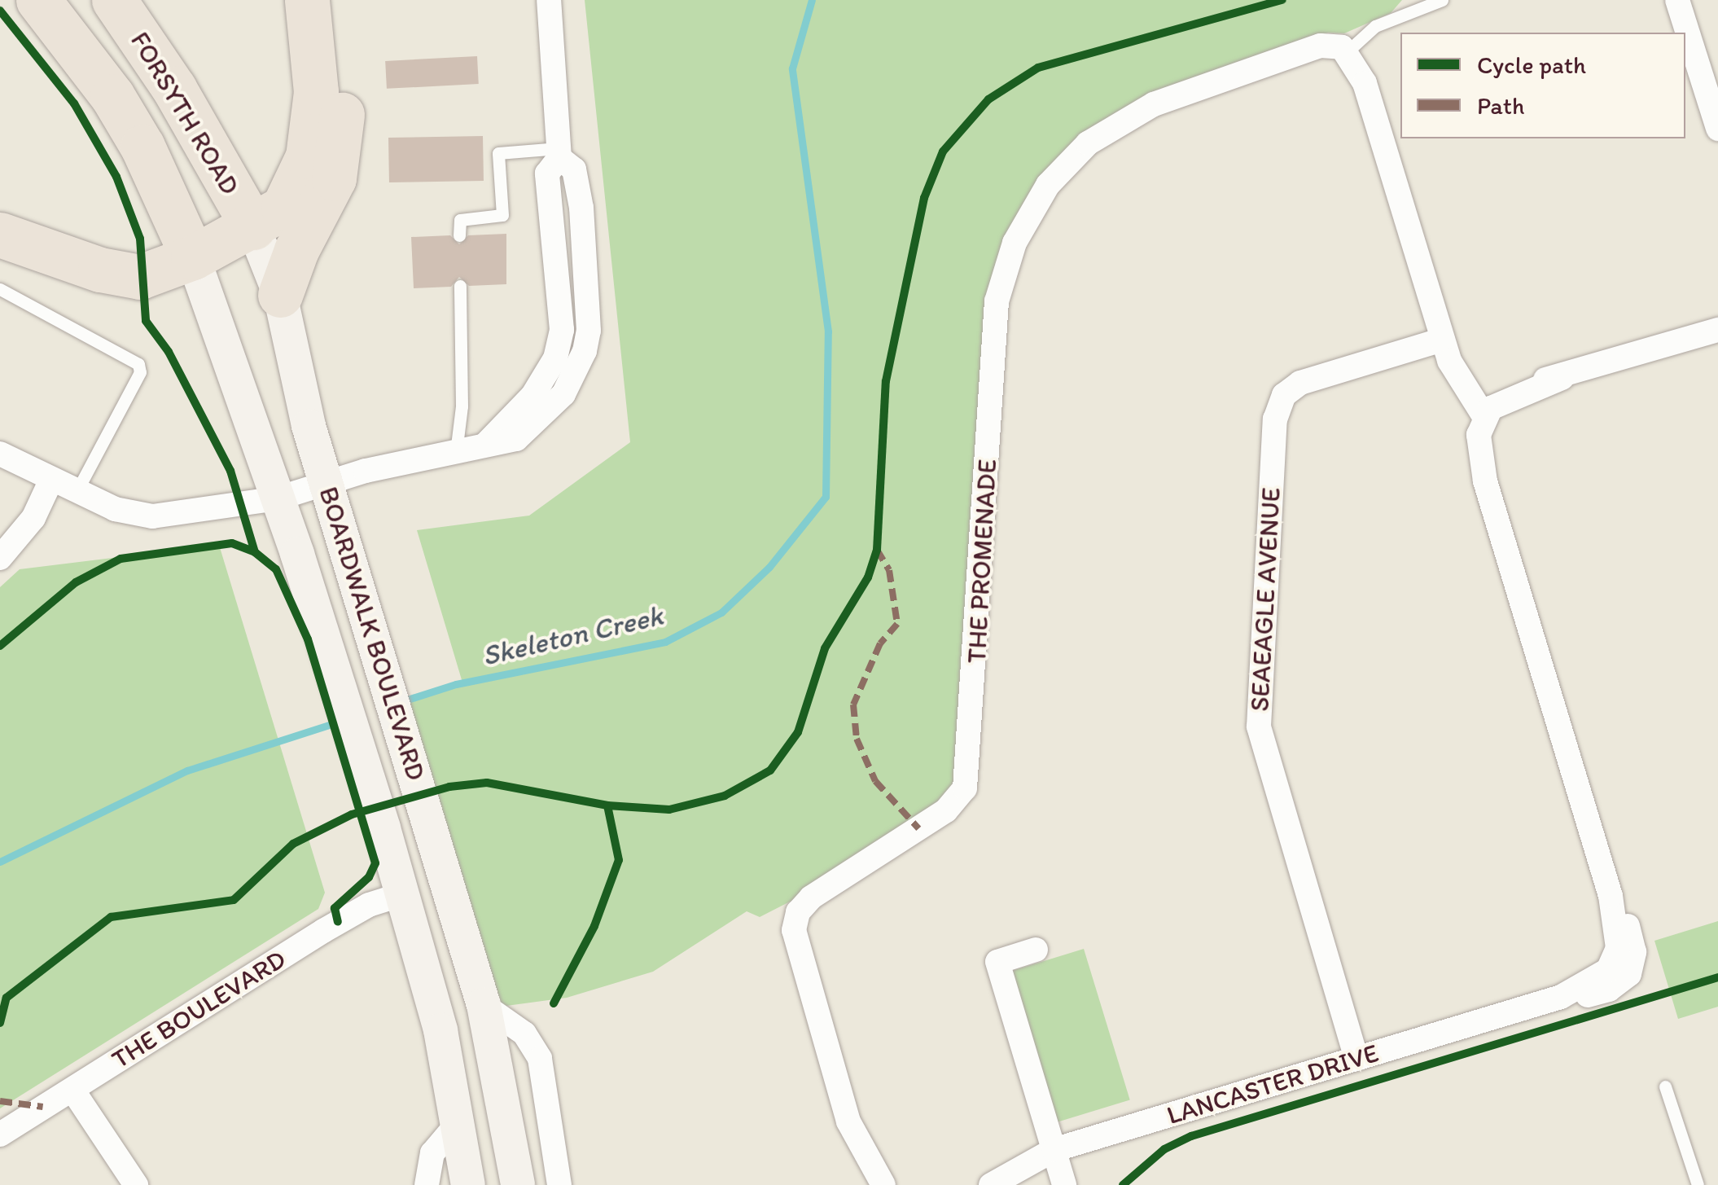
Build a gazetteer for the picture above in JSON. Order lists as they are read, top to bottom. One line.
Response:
{"streets":{"highway":["FORSYTH ROAD"],"main road":["BOARDWALK BOULEVARD"],"street":["THE PROMENADE","SEAEAGLE AVENUE","THE BOULEVARD","LANCASTER DRIVE"]},"crossings":[["FORSYTH ROAD","BOARDWALK BOULEVARD"],["SEAEAGLE AVENUE","LANCASTER DRIVE"],["BOARDWALK BOULEVARD","THE BOULEVARD"]],"water":["Skeleton Creek"],"legend":["Cycle path","Path"]}
